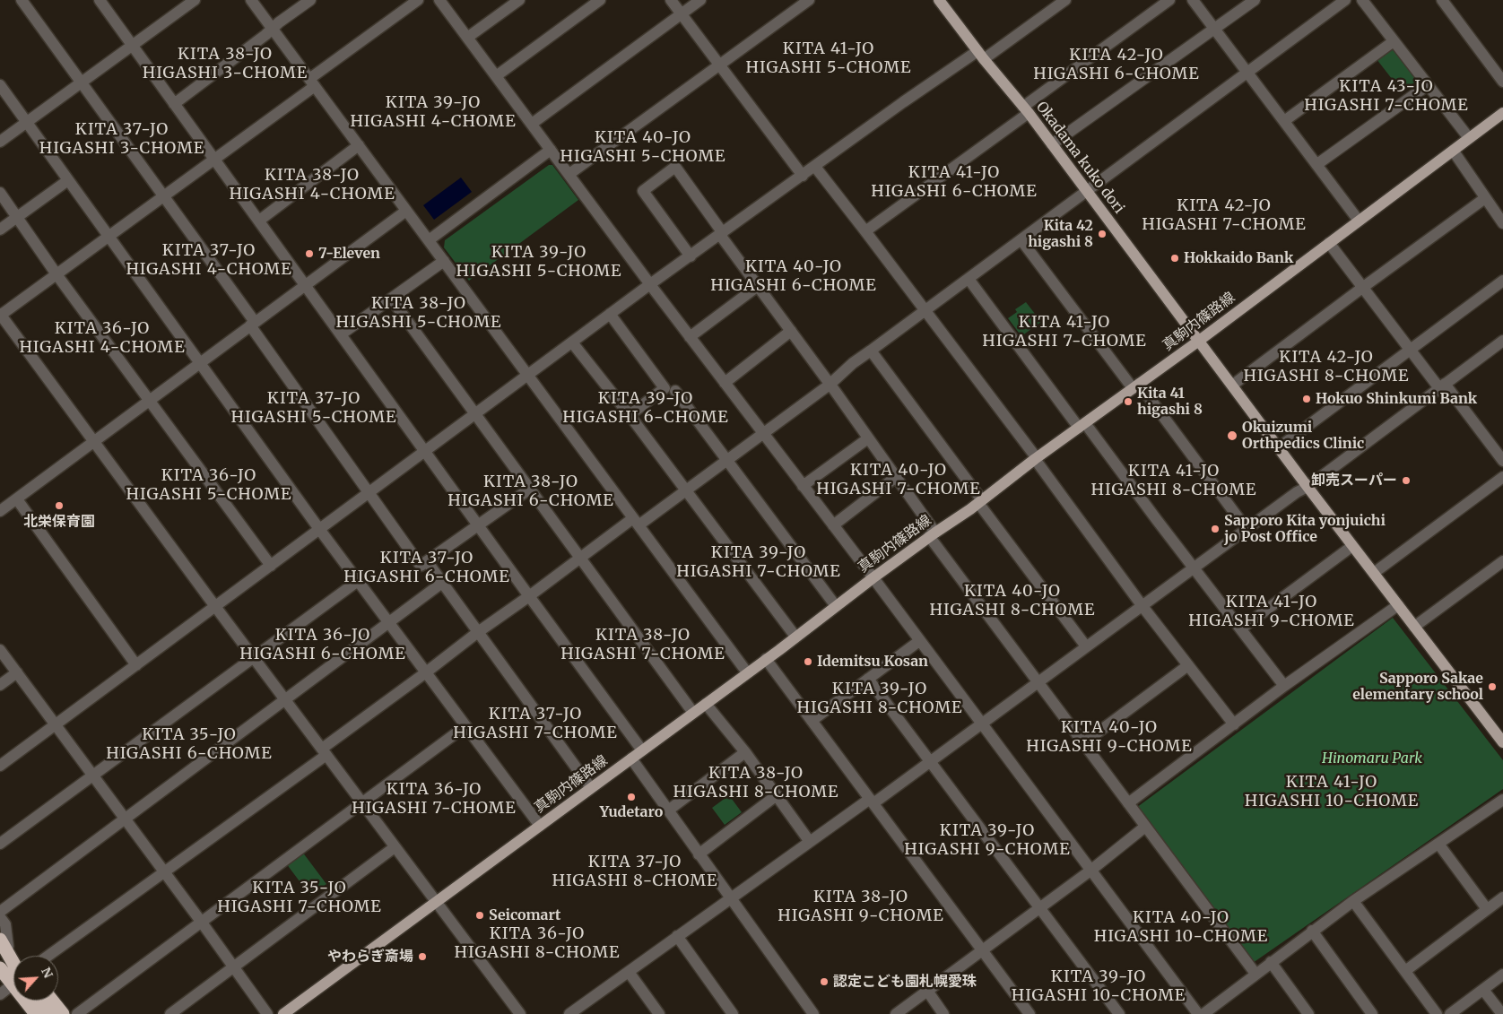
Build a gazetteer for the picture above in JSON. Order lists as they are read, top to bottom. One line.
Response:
{"streets":{"main road":["Okadama kuko dori","真駒内篠路線"]},"crossings":[["Okadama kuko dori","真駒内篠路線"]],"districts":["KITA 41-JO HIGASHI 5-CHOME","KITA 38-JO HIGASHI 3-CHOME","KITA 42-JO HIGASHI 6-CHOME","KITA 43-JO HIGASHI 7-CHOME","KITA 39-JO HIGASHI 4-CHOME","KITA 37-JO HIGASHI 3-CHOME","KITA 40-JO HIGASHI 5-CHOME","KITA 41-JO HIGASHI 6-CHOME","KITA 38-JO HIGASHI 4-CHOME","KITA 42-JO HIGASHI 7-CHOME","KITA 37-JO HIGASHI 4-CHOME","KITA 39-JO HIGASHI 5-CHOME","KITA 40-JO HIGASHI 6-CHOME","KITA 38-JO HIGASHI 5-CHOME","KITA 41-JO HIGASHI 7-CHOME","KITA 36-JO HIGASHI 4-CHOME","KITA 42-JO HIGASHI 8-CHOME","KITA 37-JO HIGASHI 5-CHOME","KITA 39-JO HIGASHI 6-CHOME","KITA 40-JO HIGASHI 7-CHOME","KITA 41-JO HIGASHI 8-CHOME","KITA 36-JO HIGASHI 5-CHOME","KITA 38-JO HIGASHI 6-CHOME","KITA 39-JO HIGASHI 7-CHOME","KITA 37-JO HIGASHI 6-CHOME","KITA 40-JO HIGASHI 8-CHOME","KITA 41-JO HIGASHI 9-CHOME","KITA 36-JO HIGASHI 6-CHOME","KITA 38-JO HIGASHI 7-CHOME","KITA 39-JO HIGASHI 8-CHOME","KITA 37-JO HIGASHI 7-CHOME","KITA 40-JO HIGASHI 9-CHOME","KITA 35-JO HIGASHI 6-CHOME","KITA 38-JO HIGASHI 8-CHOME","KITA 41-JO HIGASHI 10-CHOME","KITA 36-JO HIGASHI 7-CHOME","KITA 39-JO HIGASHI 9-CHOME","KITA 37-JO HIGASHI 8-CHOME","KITA 35-JO HIGASHI 7-CHOME","KITA 38-JO HIGASHI 9-CHOME","KITA 40-JO HIGASHI 10-CHOME","KITA 36-JO HIGASHI 8-CHOME","KITA 39-JO HIGASHI 10-CHOME"],"parks":["Hinomaru Park"],"places":["Kita 42 higashi 8","7-Eleven","Hokkaido Bank","Hokuo Shinkumi Bank","Kita 41 higashi 8","Okuizumi Orthpedics Clinic","卸売スーパー","北栄保育園","Sapporo Kita yonjuichi jo Post Office","Idemitsu Kosan","Sapporo Sakae elementary school","Yudetaro","Seicomart","やわらぎ斎場","認定こども園札幌愛珠"],"north":"top right"}
